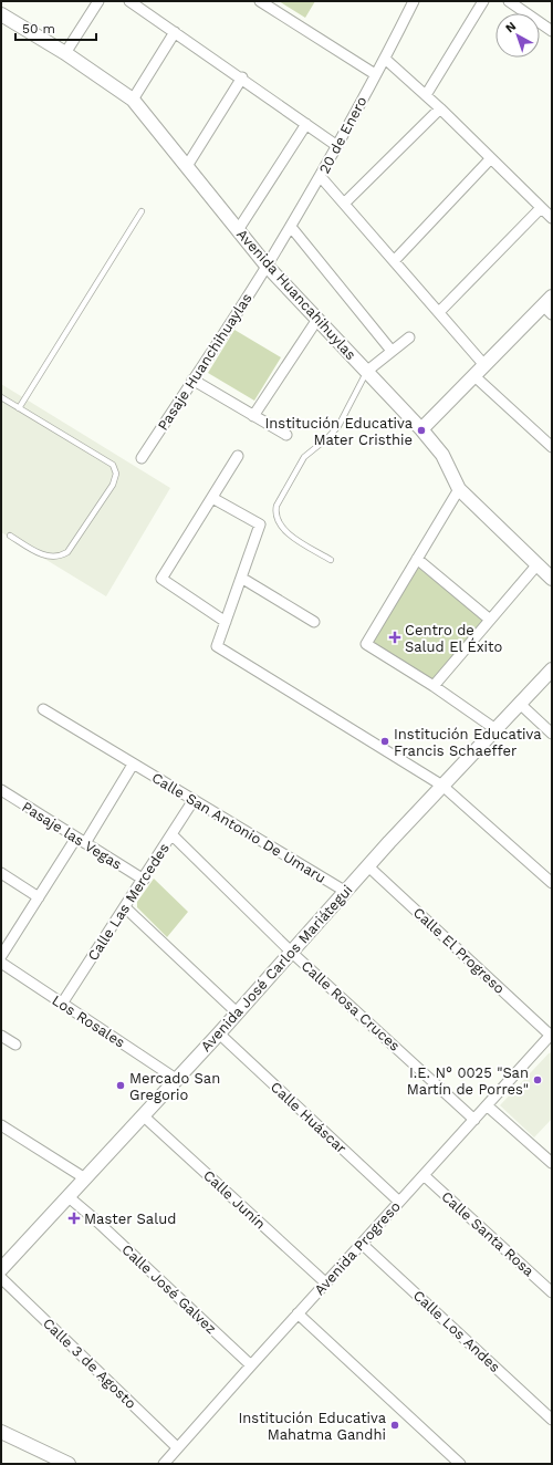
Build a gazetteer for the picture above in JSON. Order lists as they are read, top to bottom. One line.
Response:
{"streets":{"street":["20 de Enero","Avenida Huancahihuylas","Pasaje Huanchihuaylas","Calle San Antonio De Umaru","Pasaje las Vegas","Calle Las Mercedes","Calle El Progreso","Avenida José Carlos Mariátegui","Calle Rosa Cruces","Los Rosales","Calle Huáscar","Calle Junín","Calle Santa Rosa","Avenida Progreso","Calle José Galvez","Calle Los Andes","Calle 3 de Agosto"]},"crossings":[["20 de Enero","Avenida Huancahihuylas"],["20 de Enero","Pasaje Huanchihuaylas"],["Avenida Huancahihuylas","Pasaje Huanchihuaylas"],["Calle San Antonio De Umaru","Calle Las Mercedes"],["Calle San Antonio De Umaru","Avenida José Carlos Mariátegui"],["Pasaje las Vegas","Calle Las Mercedes"],["Calle Las Mercedes","Calle Rosa Cruces"],["Calle Las Mercedes","Los Rosales"],["Calle El Progreso","Avenida José Carlos Mariátegui"],["Calle El Progreso","Avenida Progreso"],["Avenida José Carlos Mariátegui","Calle Rosa Cruces"],["Avenida José Carlos Mariátegui","Los Rosales"],["Avenida José Carlos Mariátegui","Calle Huáscar"],["Avenida José Carlos Mariátegui","Calle Junín"],["Avenida José Carlos Mariátegui","Calle José Galvez"],["Calle Rosa Cruces","Avenida Progreso"],["Calle Huáscar","Avenida Progreso"],["Calle Junín","Avenida Progreso"],["Calle Santa Rosa","Avenida Progreso"],["Avenida Progreso","Calle José Galvez"],["Avenida Progreso","Calle Los Andes"],["Avenida Progreso","Calle 3 de Agosto"]],"places":{"other":["Institución Educativa Mater Cristhie","Institución Educativa Francis Schaeffer","I.E. N° 0025 \"San Martín de Porres\"","Mercado San Gregorio","Institución Educativa Mahatma Gandhi"],"health":["Centro de Salud El Éxito","Master Salud"]},"scale_bar":"50 m","north":"top left"}
